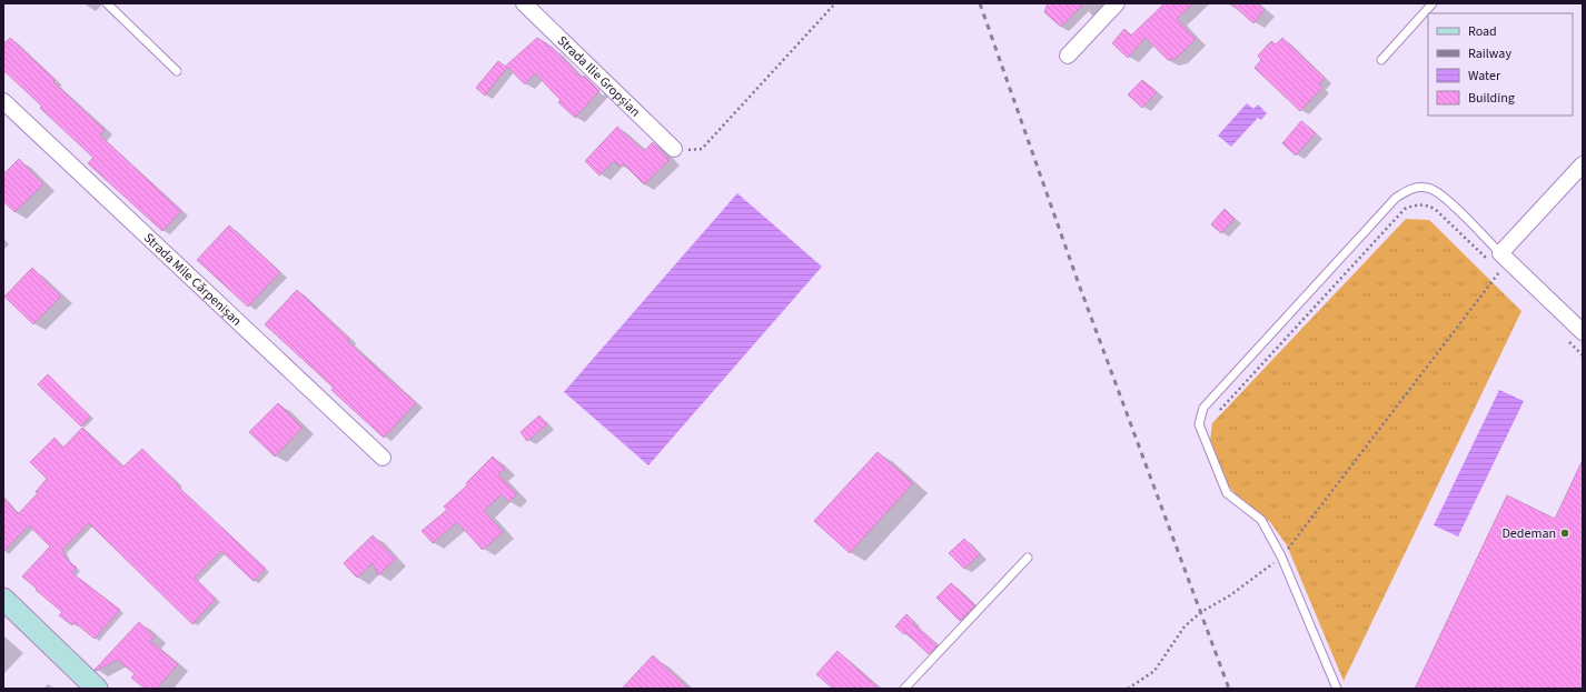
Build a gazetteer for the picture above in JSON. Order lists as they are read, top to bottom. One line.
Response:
{"streets":{"street":["Strada Ilie Gropșian","Strada Mile Cărpenișan"]},"places":["Dedeman"],"legend":["Road","Railway","Water","Building"]}
